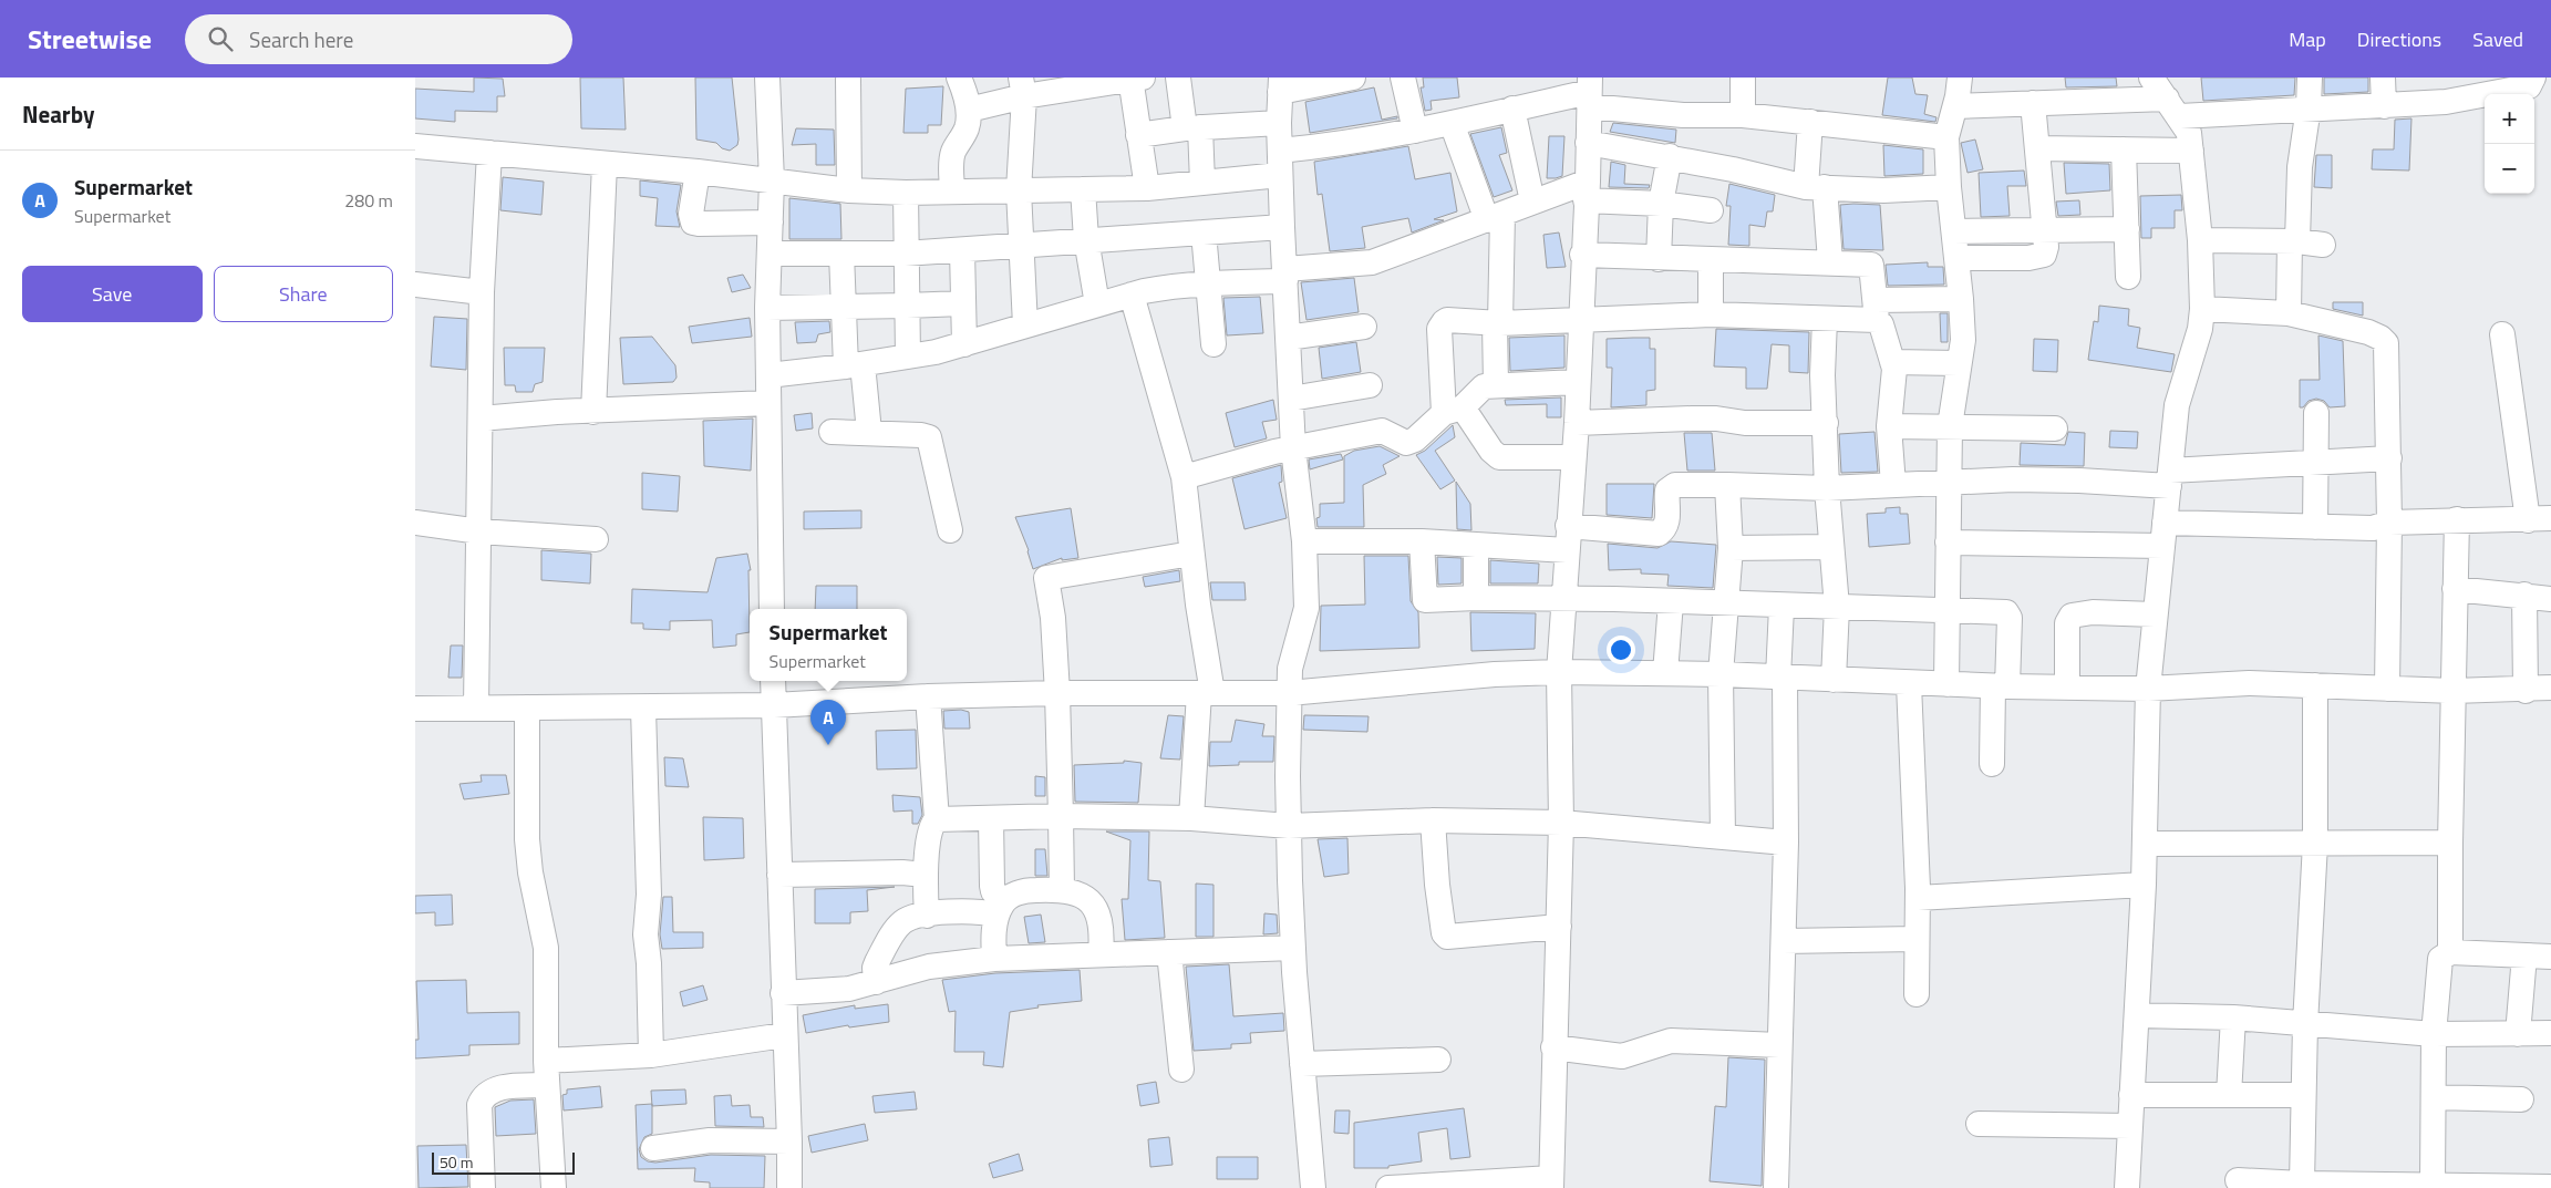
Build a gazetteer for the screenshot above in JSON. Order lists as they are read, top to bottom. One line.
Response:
{"scale_bar":"50 m","page":{"header":"Streetwise","search":"Search here","nav":["Map","Directions","Saved"],"heading":"Nearby","map_buttons":["+","−"],"list":[{"mark":"A","name":"Supermarket","note":"Supermarket","value":"280 m"}],"buttons":["Save","Share"],"popup":["Supermarket","Supermarket"],"pins":"A","scale":"50 m"}}
